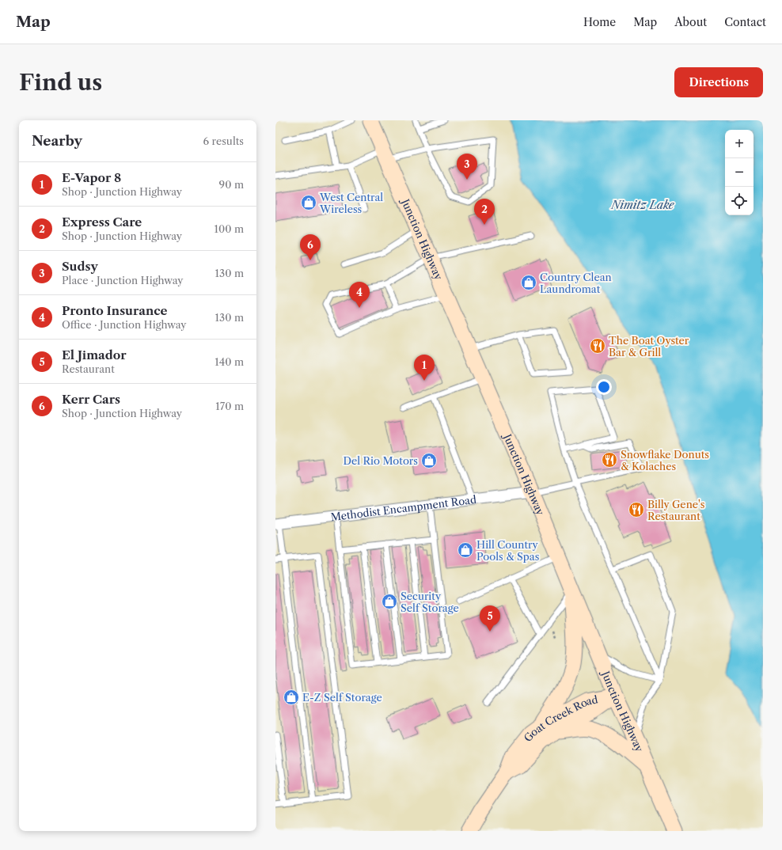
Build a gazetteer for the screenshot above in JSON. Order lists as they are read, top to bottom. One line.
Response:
{"streets":{"main road":["Junction Highway","Goat Creek Road"],"street":["Methodist Encampment Road"]},"crossings":[["Junction Highway","Methodist Encampment Road"],["Junction Highway","Goat Creek Road"]],"water":["Nimitz Lake"],"places":{"shop":["West Central Wireless","Country Clean Laundromat","Del Rio Motors","Hill Country Pools & Spas","Security Self Storage","E-Z Self Storage"],"restaurant":["The Boat Oyster Bar & Grill","Snowflake Donuts & Kolaches","Billy Gene's Restaurant"]},"page":{"header":"Map","nav":["Home","Map","About","Contact"],"buttons":"Directions","title":"Find us","heading":["Nearby","6 results"],"map_buttons":["+","−"],"pins":["3","2","6","4","1","5"],"list":[{"mark":"1","name":"E-Vapor 8","note":"Shop · Junction Highway","value":"90 m"},{"mark":"2","name":"Express Care","note":"Shop · Junction Highway","value":"100 m"},{"mark":"3","name":"Sudsy","note":"Place · Junction Highway","value":"130 m"},{"mark":"4","name":"Pronto Insurance","note":"Office · Junction Highway","value":"130 m"},{"mark":"5","name":"El Jimador","note":"Restaurant","value":"140 m"},{"mark":"6","name":"Kerr Cars","note":"Shop · Junction Highway","value":"170 m"}]}}
